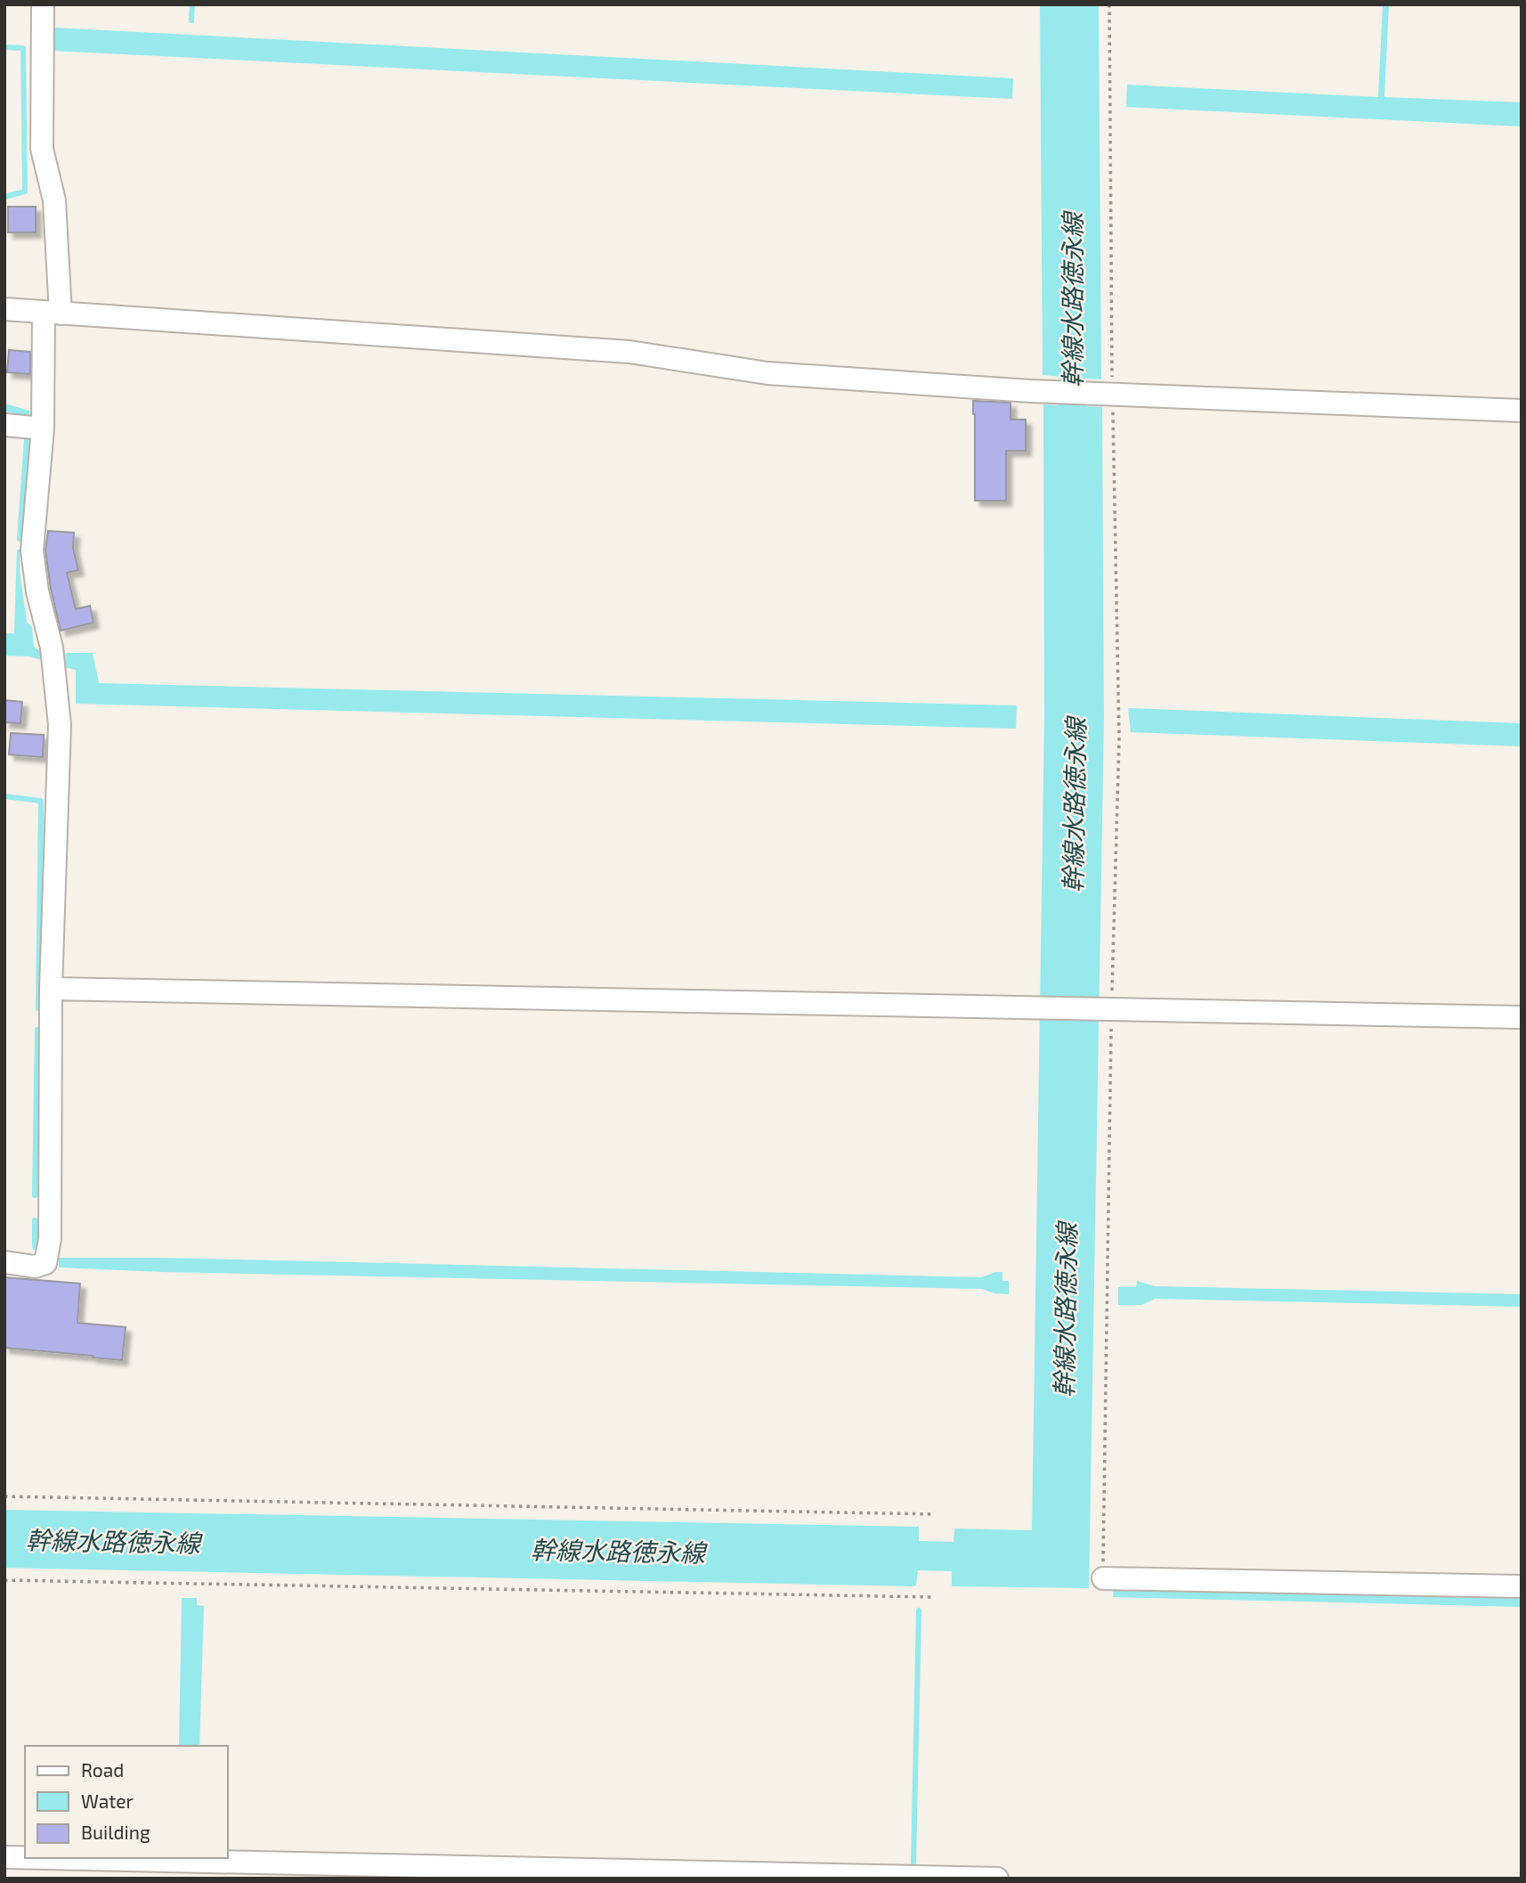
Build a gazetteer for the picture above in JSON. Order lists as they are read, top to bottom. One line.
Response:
{"water":["幹線水路徳永線"],"legend":["Road","Water","Building"]}
